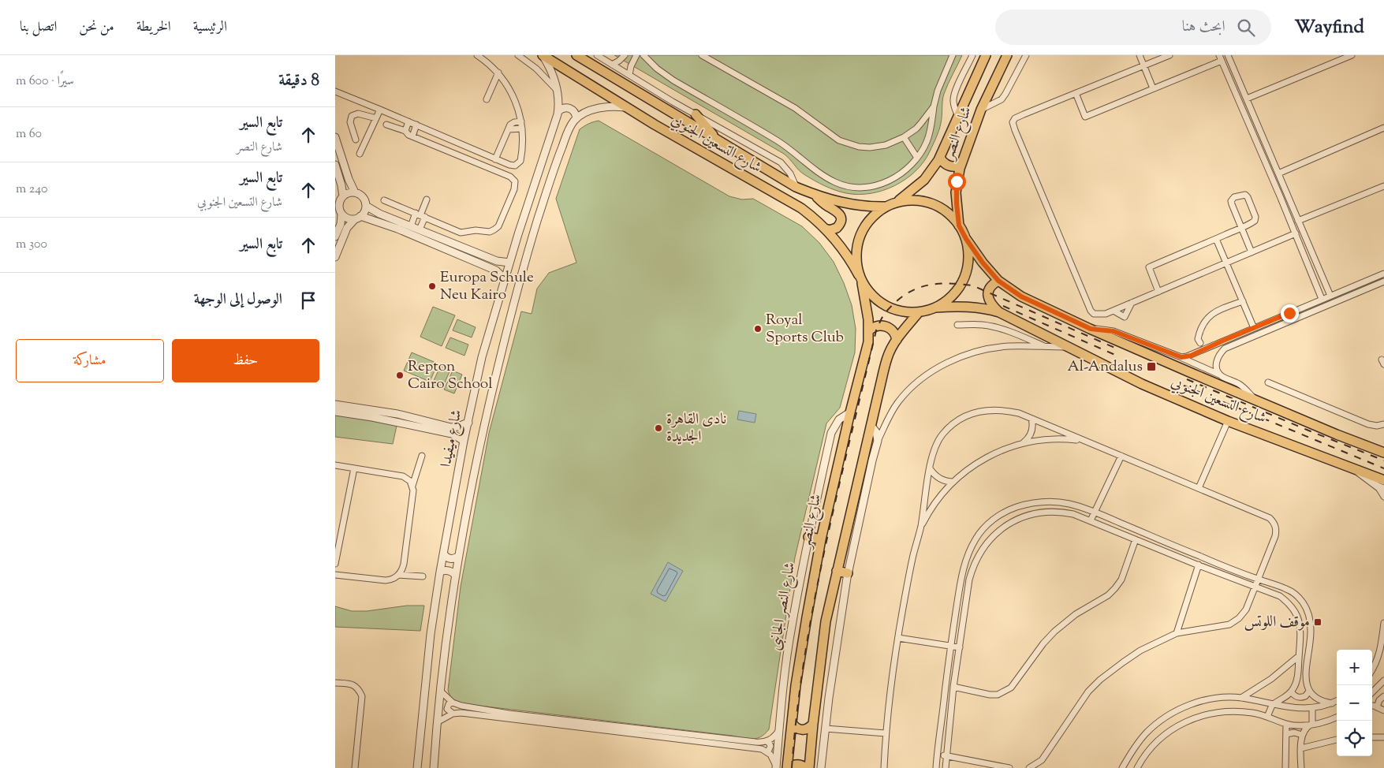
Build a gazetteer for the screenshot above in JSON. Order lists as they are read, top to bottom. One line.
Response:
{"streets":{"main road":["شارع النصر","شارع التسعين الجنوبي"],"street":["شارع ميفيدا","شارع النصر الجانبى"]},"crossings":[["شارع النصر","شارع التسعين الجنوبي"],["شارع النصر","شارع النصر الجانبى"],["شارع التسعين الجنوبي","شارع ميفيدا"]],"places":{"other":["Europa Schule Neu Kairo","Royal Sports Club","Repton Cairo School","نادى القاهرة الجديدة"],"transit":["Al-Andalus","موقف اللوتس"]},"page":{"header":"Wayfind","search":"ابحث هنا","nav":["الرئيسية","الخريطة","من نحن","اتصل بنا"],"heading":["8 دقيقة","سيرًا · 600 m"],"list":[["تابع السير","شارع النصر","60 m"],["تابع السير","شارع التسعين الجنوبي","240 m"],["تابع السير","300 m"],"الوصول إلى الوجهة"],"buttons":["حفظ","مشاركة"],"map_buttons":["+","−"]}}
